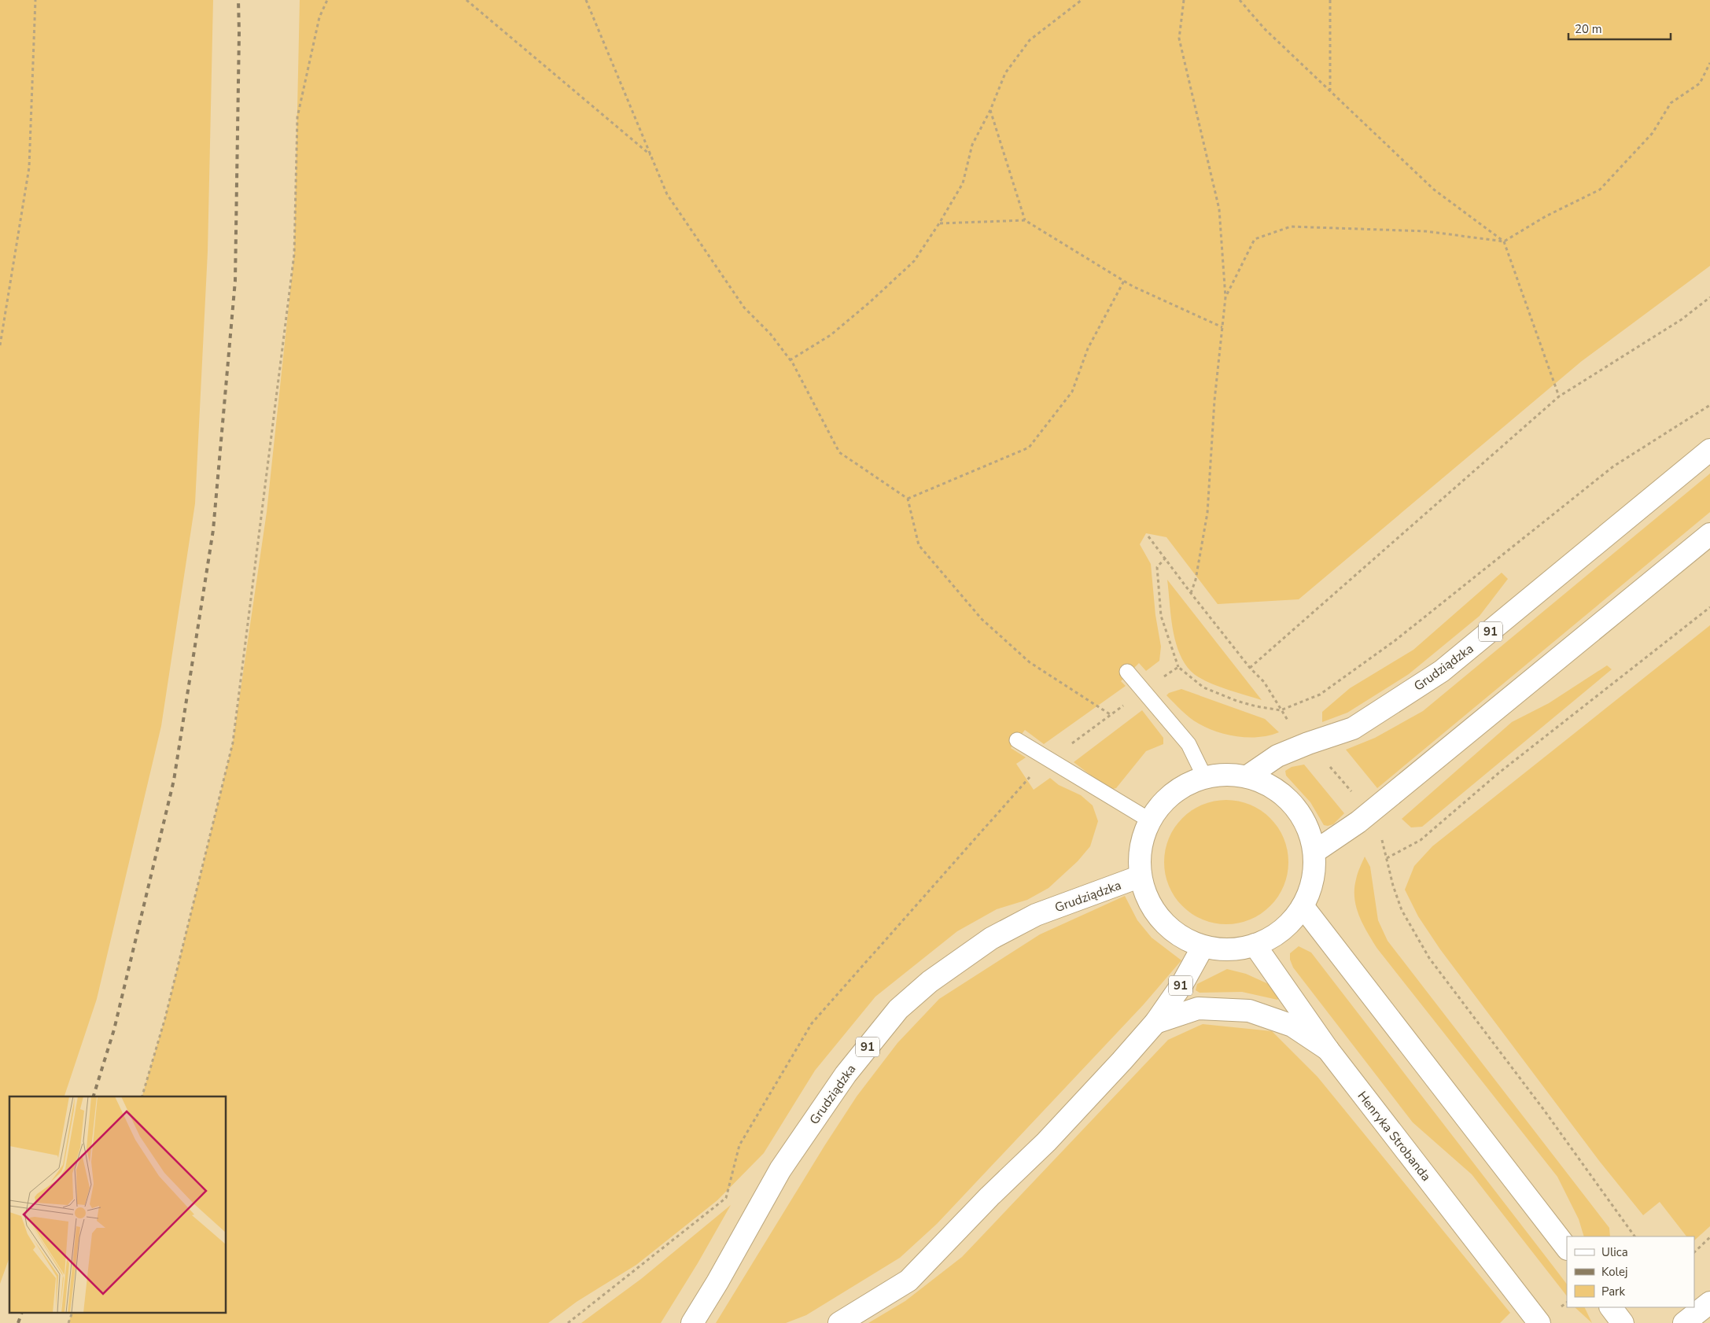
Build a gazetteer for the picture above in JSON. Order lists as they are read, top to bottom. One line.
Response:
{"streets":{"main road":["91","Grudziądzka","Henryka Strobanda"]},"legend":["Ulica","Kolej","Park"],"scale_bar":"20 m"}
